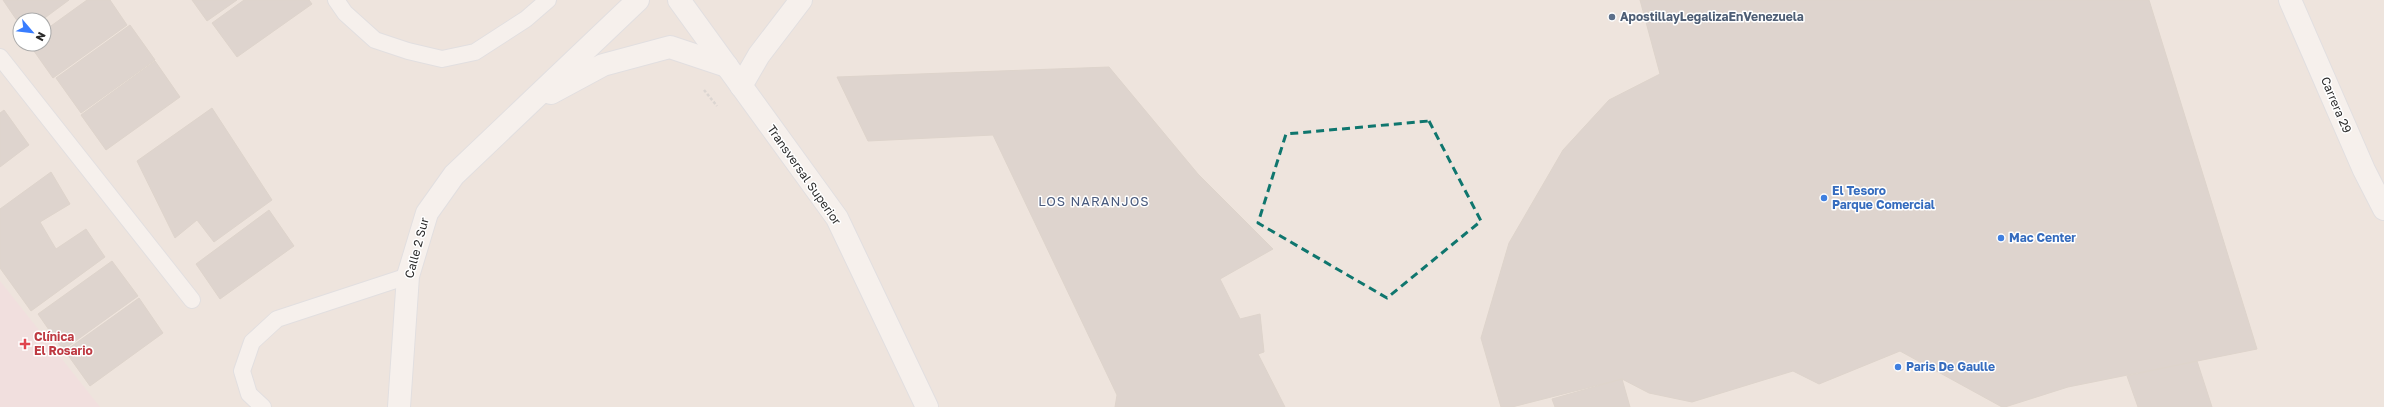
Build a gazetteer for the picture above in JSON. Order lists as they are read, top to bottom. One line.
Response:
{"streets":{"street":["Carrera 29","Transversal Superior","Calle 2 Sur"]},"crossings":[["Transversal Superior","Calle 2 Sur"]],"districts":["LOS NARANJOS"],"places":{"other":["ApostillayLegalizaEnVenezuela","El Tesoro Parque Comercial","Mac Center","Paris De Gaulle"],"health":["Clínica El Rosario"]},"north":"bottom right"}
